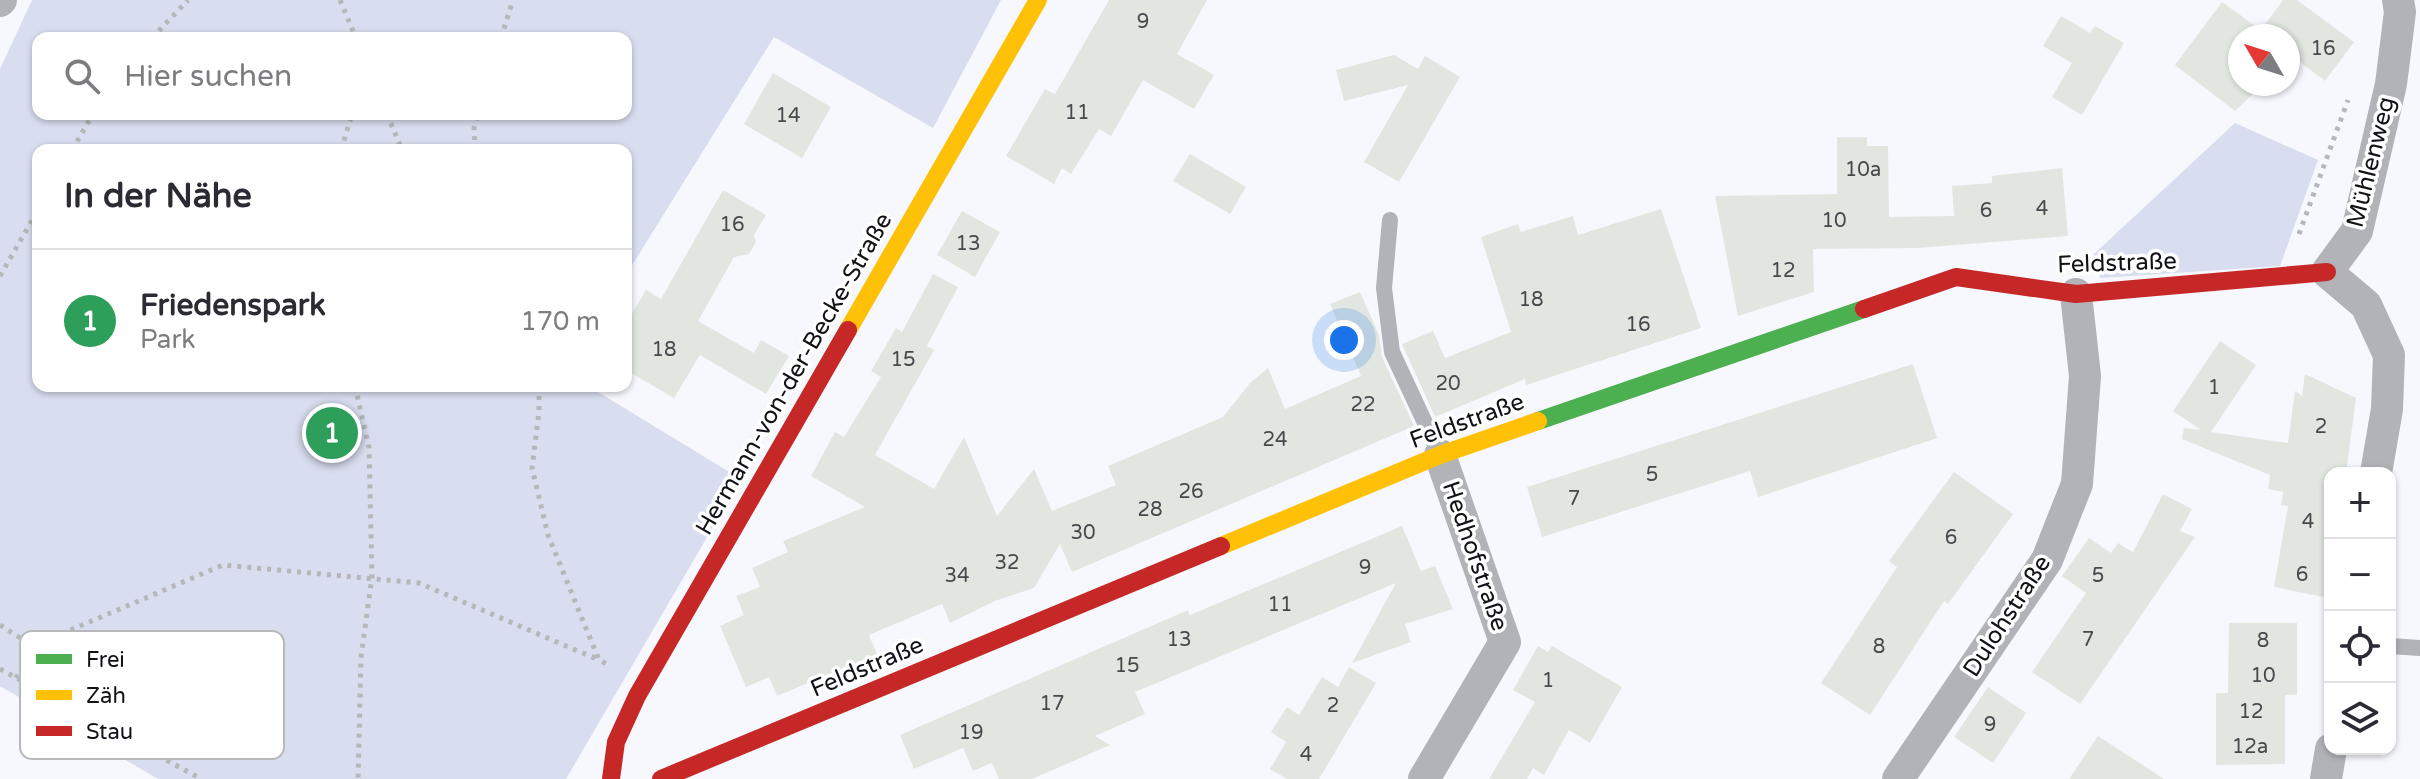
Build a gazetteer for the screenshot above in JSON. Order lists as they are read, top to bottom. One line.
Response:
{"streets":{"street":["Mühlenweg","Feldstraße","Hermann-von-der-Becke-Straße","Hedhofstraße","Dulohstraße"]},"crossings":[["Mühlenweg","Feldstraße"],["Feldstraße","Hedhofstraße"],["Feldstraße","Dulohstraße"]],"house_numbers":["9","16","11","14","10a","4","6","10","16","13","12","18","16","18","15","20","1","22","2","24","5","26","7","28","4","30","6","32","9","6","34","5","11","13","7","8","8","15","10","1","17","2","12","9","19","12a","4"],"legend":["Frei","Zäh","Stau"],"north":"top left","page":{"search":"Hier suchen","heading":"In der Nähe","list":[{"mark":"1","name":"Friedenspark","note":"Park","value":"170 m"}],"pins":"1","map_buttons":["+","−"]}}
